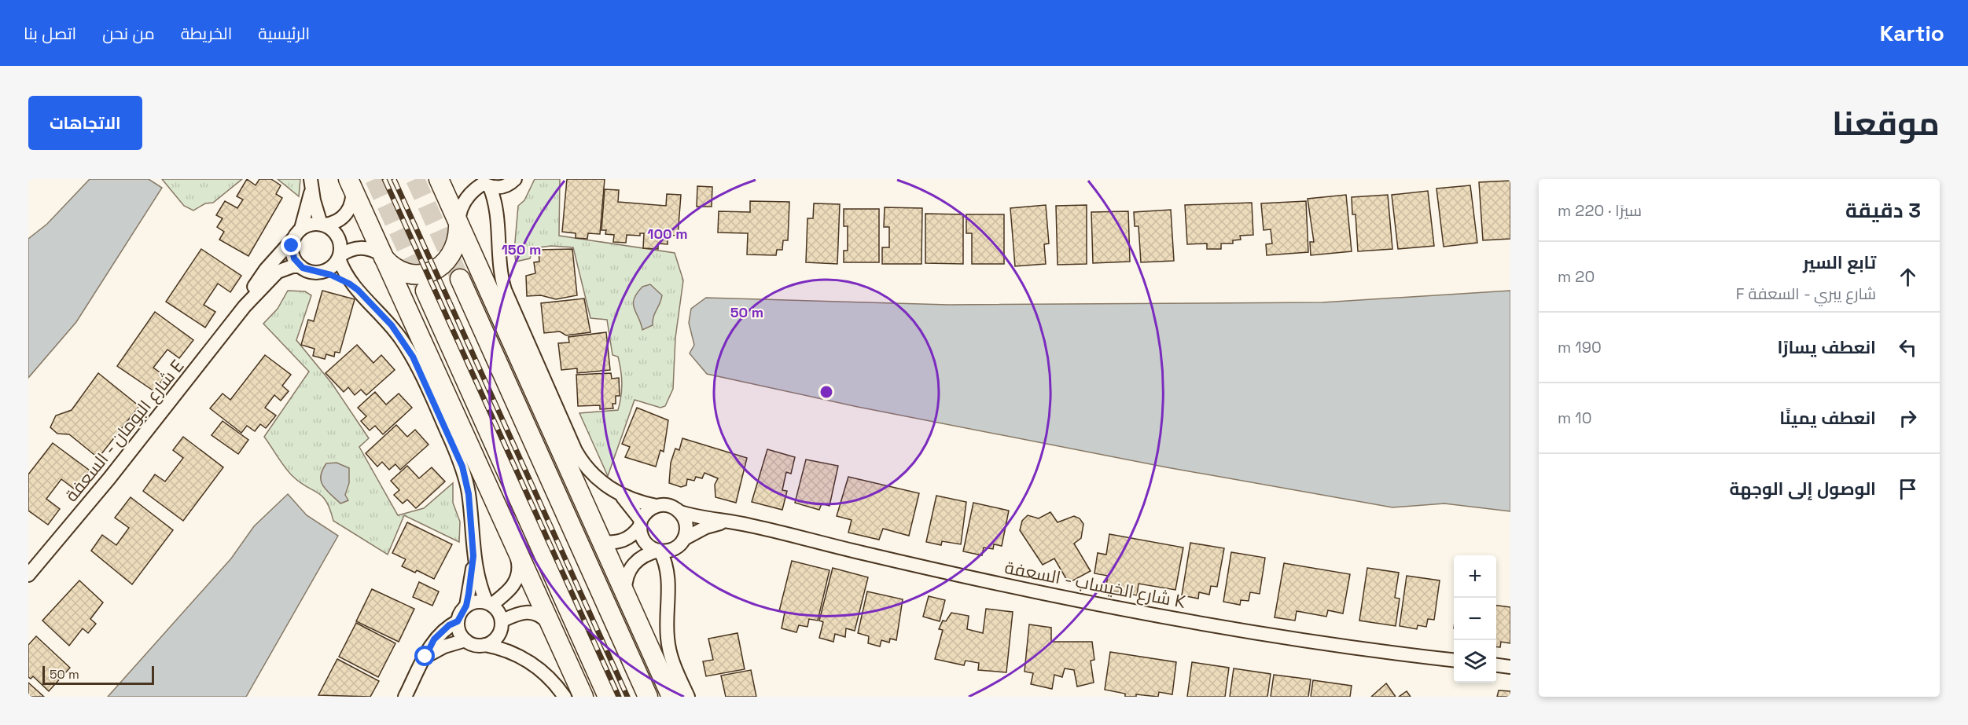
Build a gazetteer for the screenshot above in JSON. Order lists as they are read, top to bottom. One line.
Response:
{"streets":{"street":["شارع البومان - السعفة E","شارع الخيساب - السعفة K"]},"scale_bar":"50 m","page":{"header":"Kartio","nav":["الرئيسية","الخريطة","من نحن","اتصل بنا"],"title":"موقعنا","buttons":"الاتجاهات","heading":["3 دقيقة","سيرًا · 220 m"],"list":[["تابع السير","شارع يبري - السعفة F","20 m"],["انعطف يسارًا","190 m"],["انعطف يمينًا","10 m"],"الوصول إلى الوجهة"],"map_buttons":["+","−"],"scale":"50 m"},"rings":["100 m","150 m","50 m"]}
